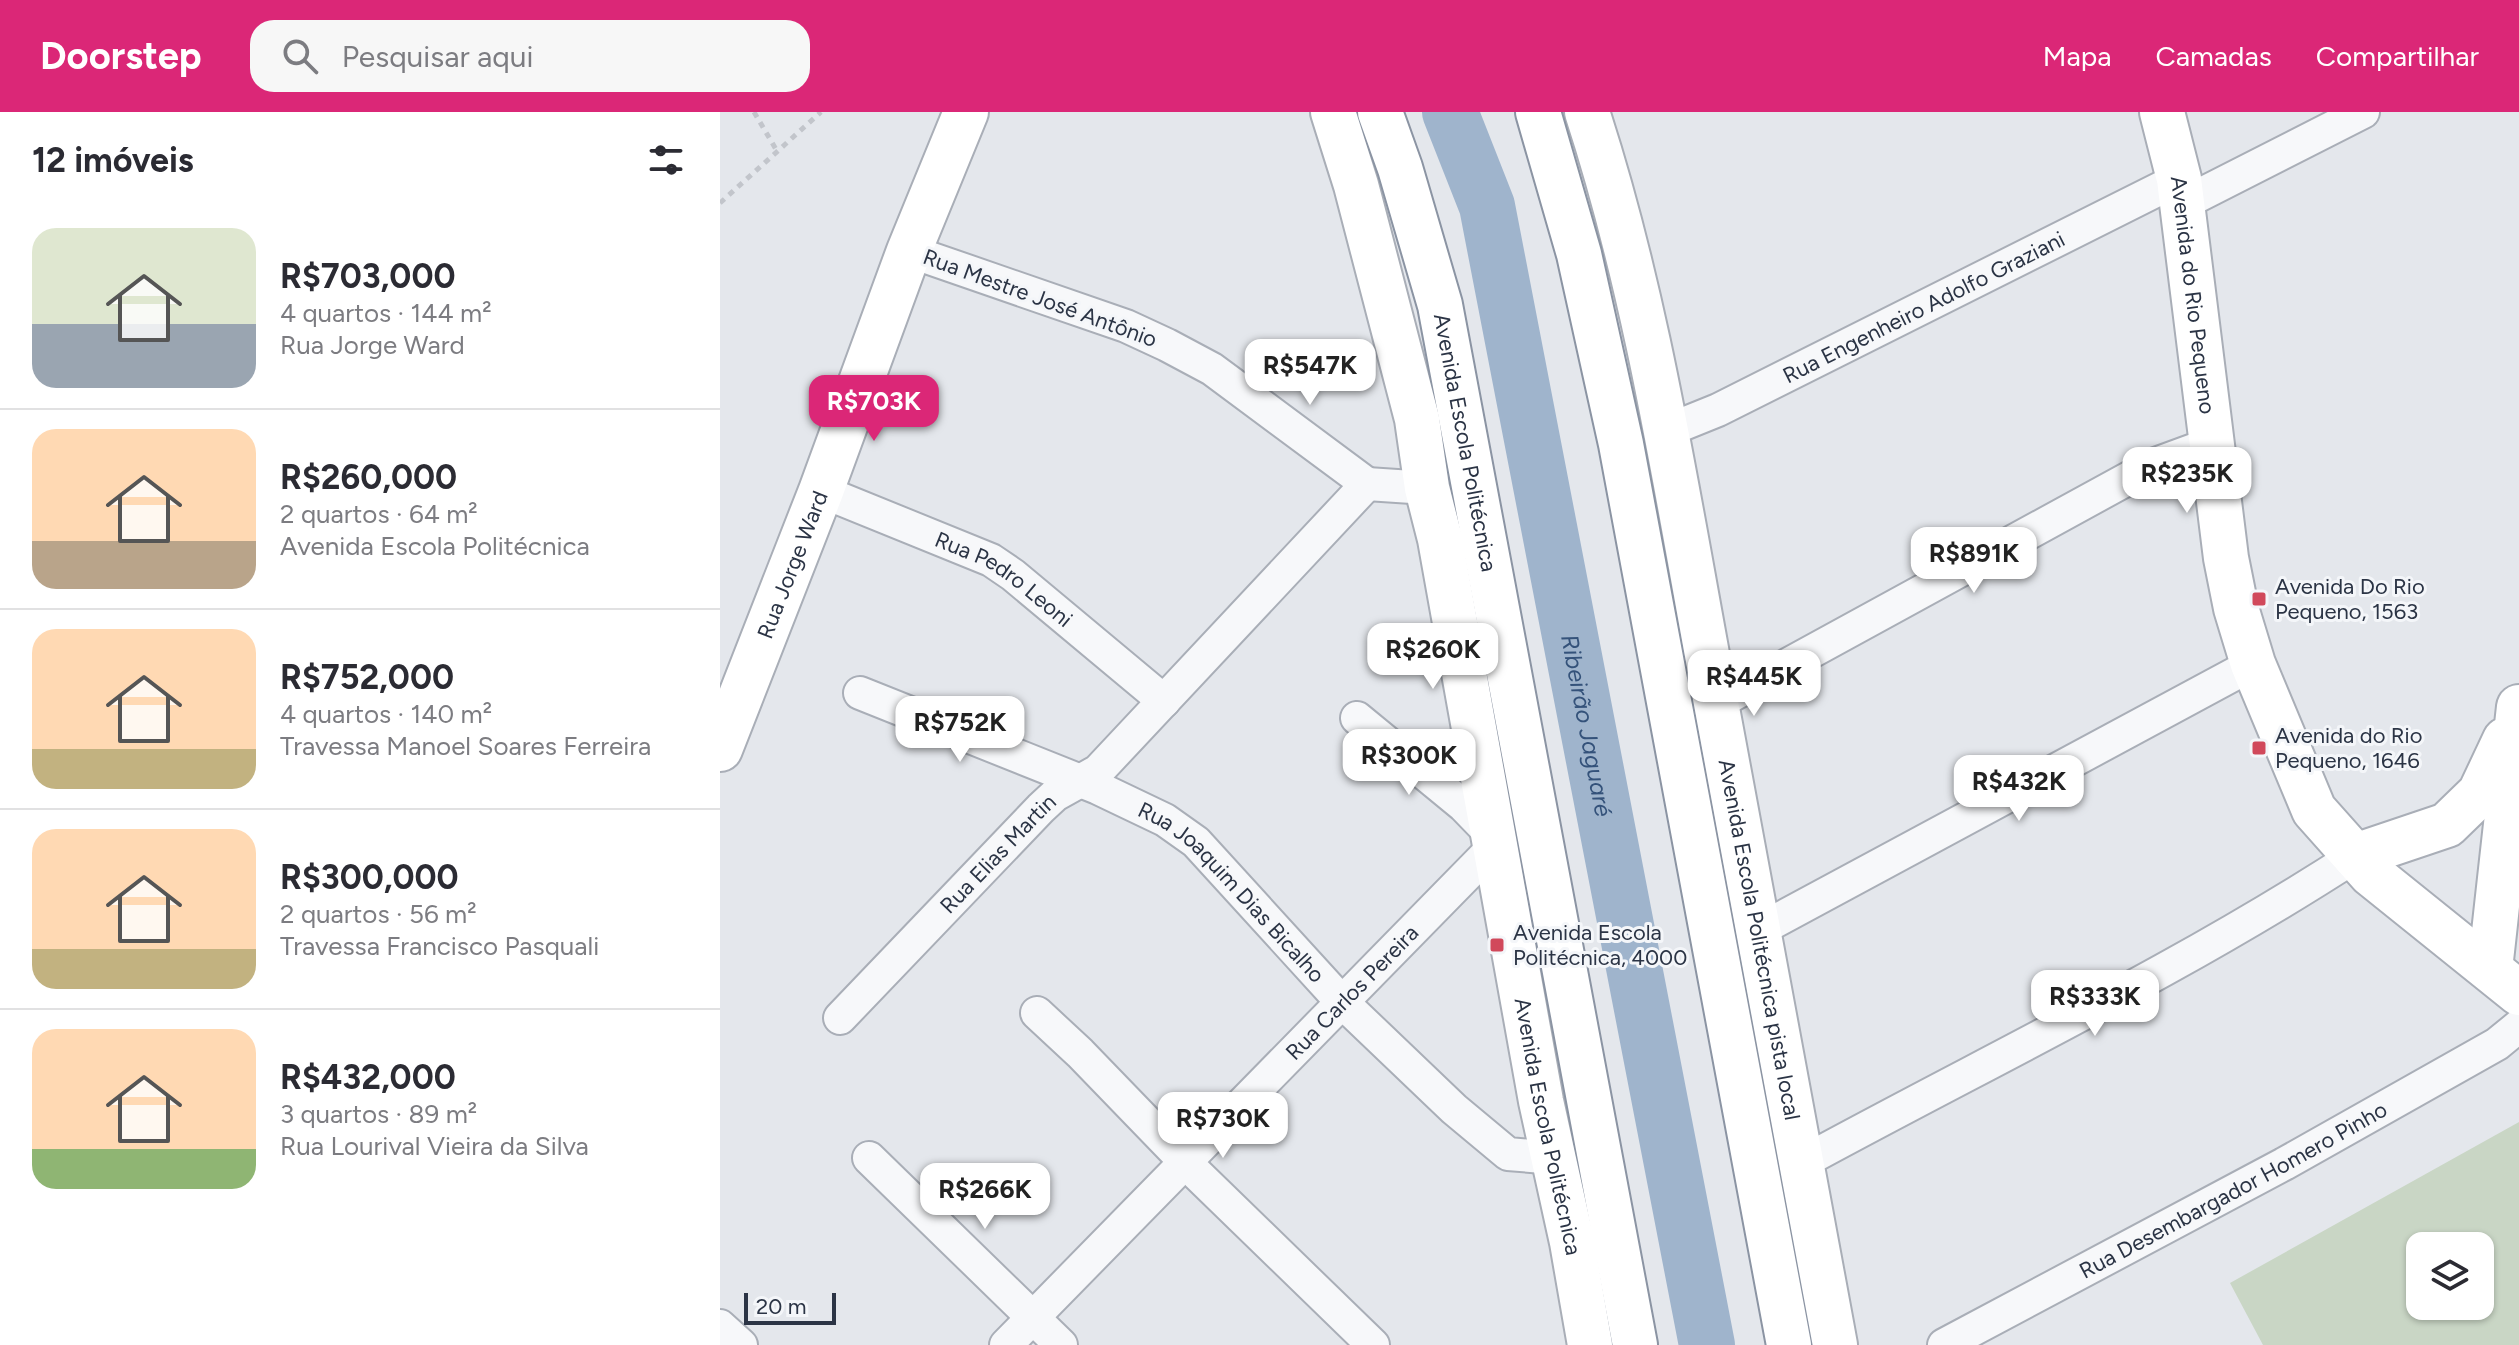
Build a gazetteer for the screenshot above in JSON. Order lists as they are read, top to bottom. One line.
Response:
{"streets":{"main road":["Avenida do Rio Pequeno","Avenida Escola Politécnica","Rua Jorge Ward","Avenida Escola Politécnica pista local"],"street":["Rua Mestre José Antônio","Rua Engenheiro Adolfo Graziani","Rua Pedro Leoni","Rua Elias Martin","Rua Joaquim Dias Bicalho","Rua Carlos Pereira","Rua Desembargador Homero Pinho"]},"crossings":[["Avenida do Rio Pequeno","Rua Engenheiro Adolfo Graziani"],["Rua Mestre José Antônio","Rua Jorge Ward"],["Rua Engenheiro Adolfo Graziani","Avenida Escola Politécnica pista local"],["Avenida Escola Politécnica","Rua Joaquim Dias Bicalho"],["Avenida Escola Politécnica","Rua Carlos Pereira"],["Rua Jorge Ward","Rua Pedro Leoni"],["Rua Pedro Leoni","Rua Elias Martin"],["Rua Elias Martin","Rua Joaquim Dias Bicalho"],["Rua Joaquim Dias Bicalho","Rua Carlos Pereira"]],"water":["Ribeirão Jaguaré"],"places":{"transit":["Avenida Do Rio Pequeno, 1563","Avenida do Rio Pequeno, 1646","Avenida Escola Politécnica, 4000"]},"scale_bar":"20 m","page":{"header":"Doorstep","search":"Pesquisar aqui","nav":["Mapa","Camadas","Compartilhar"],"heading":"12 imóveis","list":[{"name":"R$703,000","note":"4 quartos · 144 m² · Rua Jorge Ward"},{"name":"R$260,000","note":"2 quartos · 64 m² · Avenida Escola Politécnica"},{"name":"R$752,000","note":"4 quartos · 140 m² · Travessa Manoel Soares Ferreira"},{"name":"R$300,000","note":"2 quartos · 56 m² · Travessa Francisco Pasquali"},{"name":"R$432,000","note":"3 quartos · 89 m² · Rua Lourival Vieira da Silva"}],"price":["R$547K","R$703K","R$235K","R$891K","R$260K","R$445K","R$752K","R$300K","R$432K","R$333K","R$730K","R$266K"],"scale":"20 m"}}
